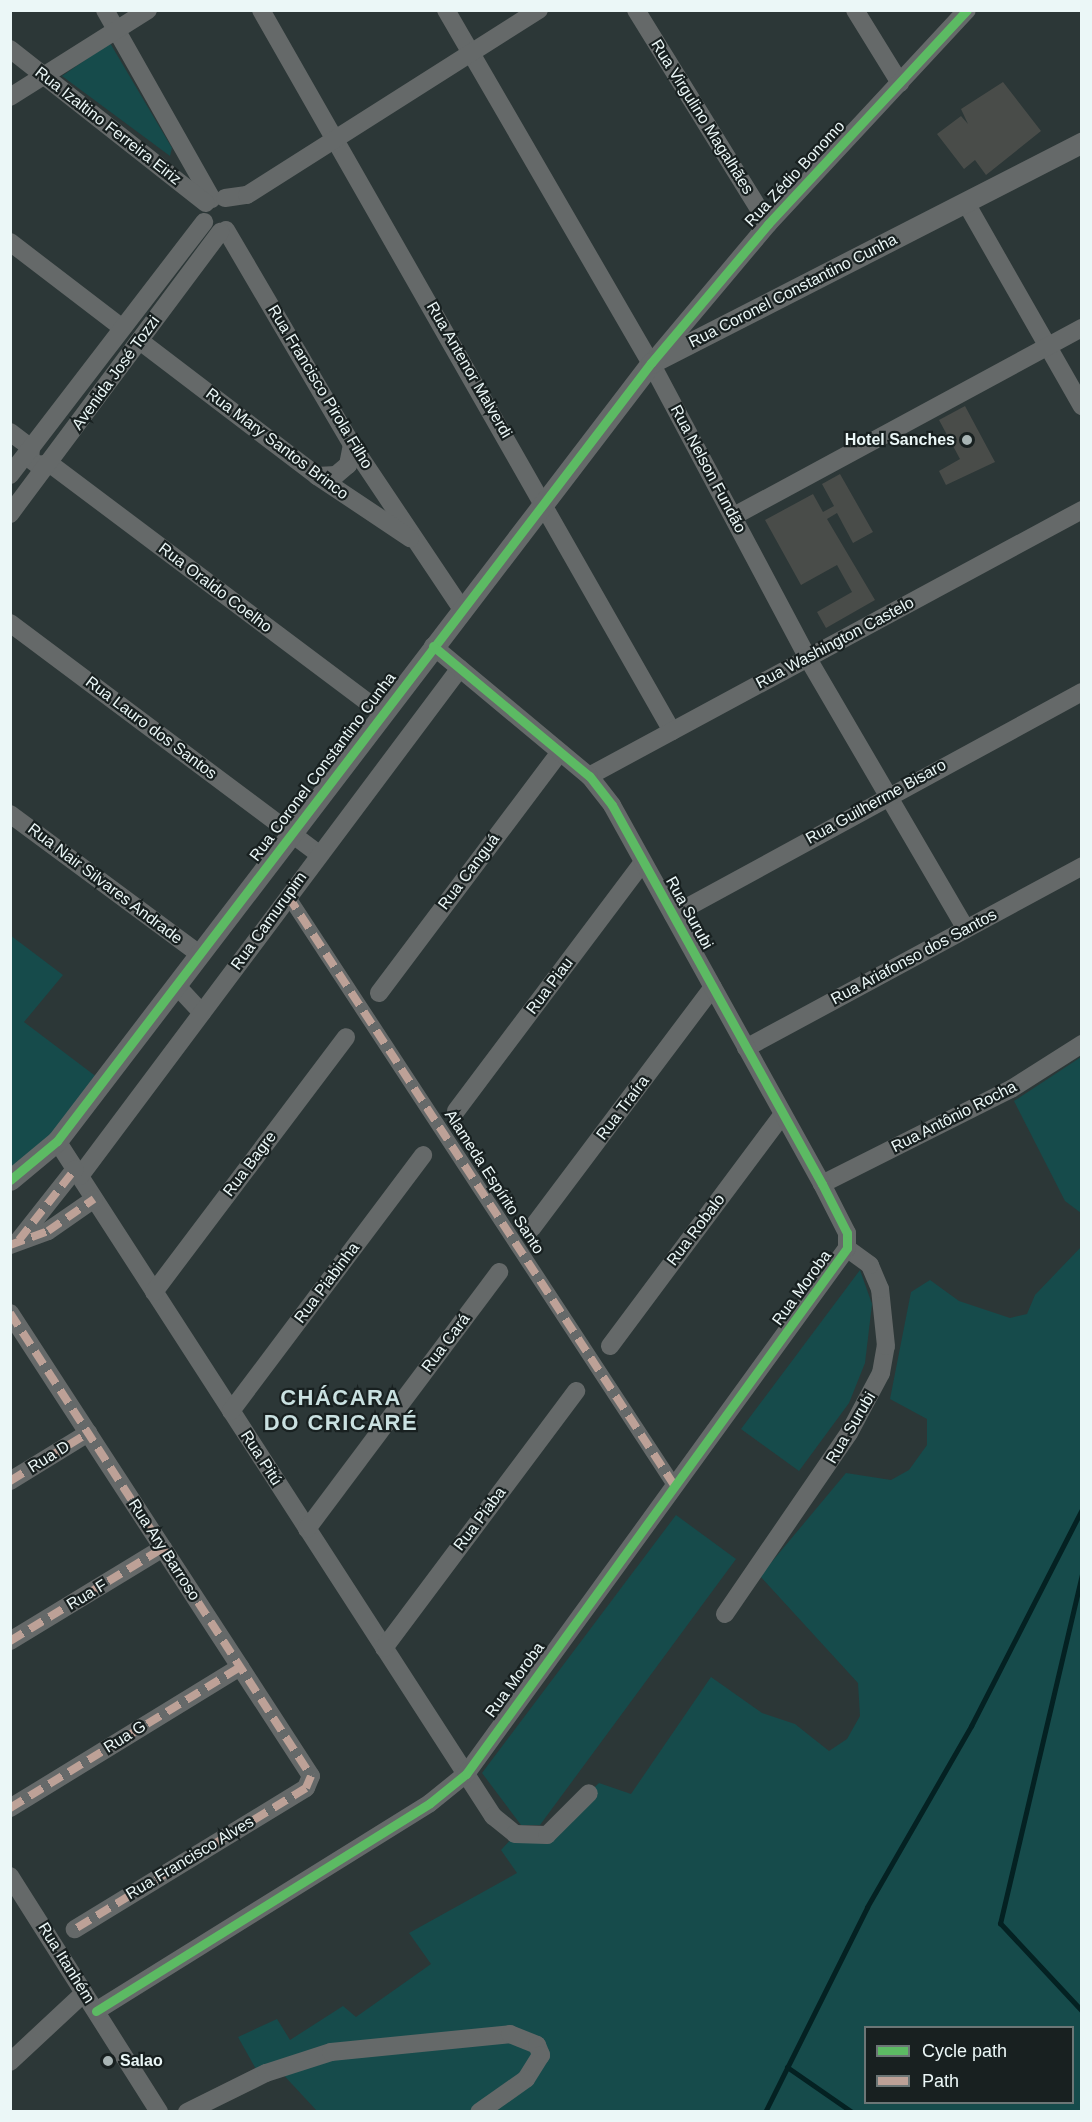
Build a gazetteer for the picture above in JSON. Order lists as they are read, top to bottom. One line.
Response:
{"streets":{"street":["Rua Virgulino Magalhães","Rua Izaltino Ferreira Eiriz","Rua Zédio Bonomo","Rua Coronel Constantino Cunha","Rua Antenor Malverdi","Avenida José Tozzi","Rua Francisco Pirola Filho","Rua Mary Santos Brinco","Rua Nelson Fundão","Rua Oraldo Coelho","Rua Washington Castelo","Rua Lauro dos Santos","Rua Guilherme Bisaro","Rua Canguá","Rua Nair Silvares Andrade","Rua Surubi","Rua Camurupim","Rua Ariafonso dos Santos","Rua Piau","Rua Traíra","Rua Antônio Rocha","Rua Bagre","Alameda Espírito Santo","Rua Robalo","Rua Piabinha","Rua Moroba","Rua Cará","Rua D","Rua Pitú","Rua Piaba","Rua Ary Barroso","Rua F","Rua G","Rua Francisco Alves","Rua Itanhém"]},"crossings":[["Rua Virgulino Magalhães","Rua Zédio Bonomo"],["Rua Izaltino Ferreira Eiriz","Avenida José Tozzi"],["Rua Zédio Bonomo","Rua Coronel Constantino Cunha"],["Rua Zédio Bonomo","Rua Nelson Fundão"],["Rua Coronel Constantino Cunha","Rua Antenor Malverdi"],["Rua Coronel Constantino Cunha","Rua Nelson Fundão"],["Rua Coronel Constantino Cunha","Rua Oraldo Coelho"],["Rua Coronel Constantino Cunha","Rua Lauro dos Santos"],["Rua Coronel Constantino Cunha","Rua Nair Silvares Andrade"],["Rua Coronel Constantino Cunha","Rua Surubi"],["Rua Coronel Constantino Cunha","Rua Pitú"],["Rua Antenor Malverdi","Avenida José Tozzi"],["Rua Antenor Malverdi","Rua Washington Castelo"],["Avenida José Tozzi","Rua Francisco Pirola Filho"],["Avenida José Tozzi","Rua Mary Santos Brinco"],["Avenida José Tozzi","Rua Nelson Fundão"],["Avenida José Tozzi","Rua Oraldo Coelho"],["Rua Francisco Pirola Filho","Rua Mary Santos Brinco"],["Rua Nelson Fundão","Rua Washington Castelo"],["Rua Nelson Fundão","Rua Guilherme Bisaro"],["Rua Nelson Fundão","Rua Ariafonso dos Santos"],["Rua Washington Castelo","Rua Surubi"],["Rua Lauro dos Santos","Rua Camurupim"],["Rua Guilherme Bisaro","Rua Surubi"],["Rua Canguá","Rua Surubi"],["Rua Surubi","Rua Camurupim"],["Rua Surubi","Rua Ariafonso dos Santos"],["Rua Surubi","Rua Piau"],["Rua Surubi","Rua Traíra"],["Rua Surubi","Rua Antônio Rocha"],["Rua Surubi","Rua Robalo"],["Rua Surubi","Rua Moroba"],["Rua Camurupim","Alameda Espírito Santo"],["Rua Camurupim","Rua Pitú"],["Rua Bagre","Rua Pitú"],["Alameda Espírito Santo","Rua Moroba"],["Rua Piabinha","Rua Pitú"],["Rua Moroba","Rua Pitú"],["Rua Moroba","Rua Itanhém"],["Rua Cará","Rua Pitú"],["Rua D","Rua Ary Barroso"],["Rua Pitú","Rua Piaba"],["Rua Ary Barroso","Rua F"],["Rua Ary Barroso","Rua G"],["Rua Ary Barroso","Rua Francisco Alves"]],"districts":["CHÁCARA DO CRICARÉ"],"places":["Hotel Sanches","Salao"],"legend":["Cycle path","Path"]}
